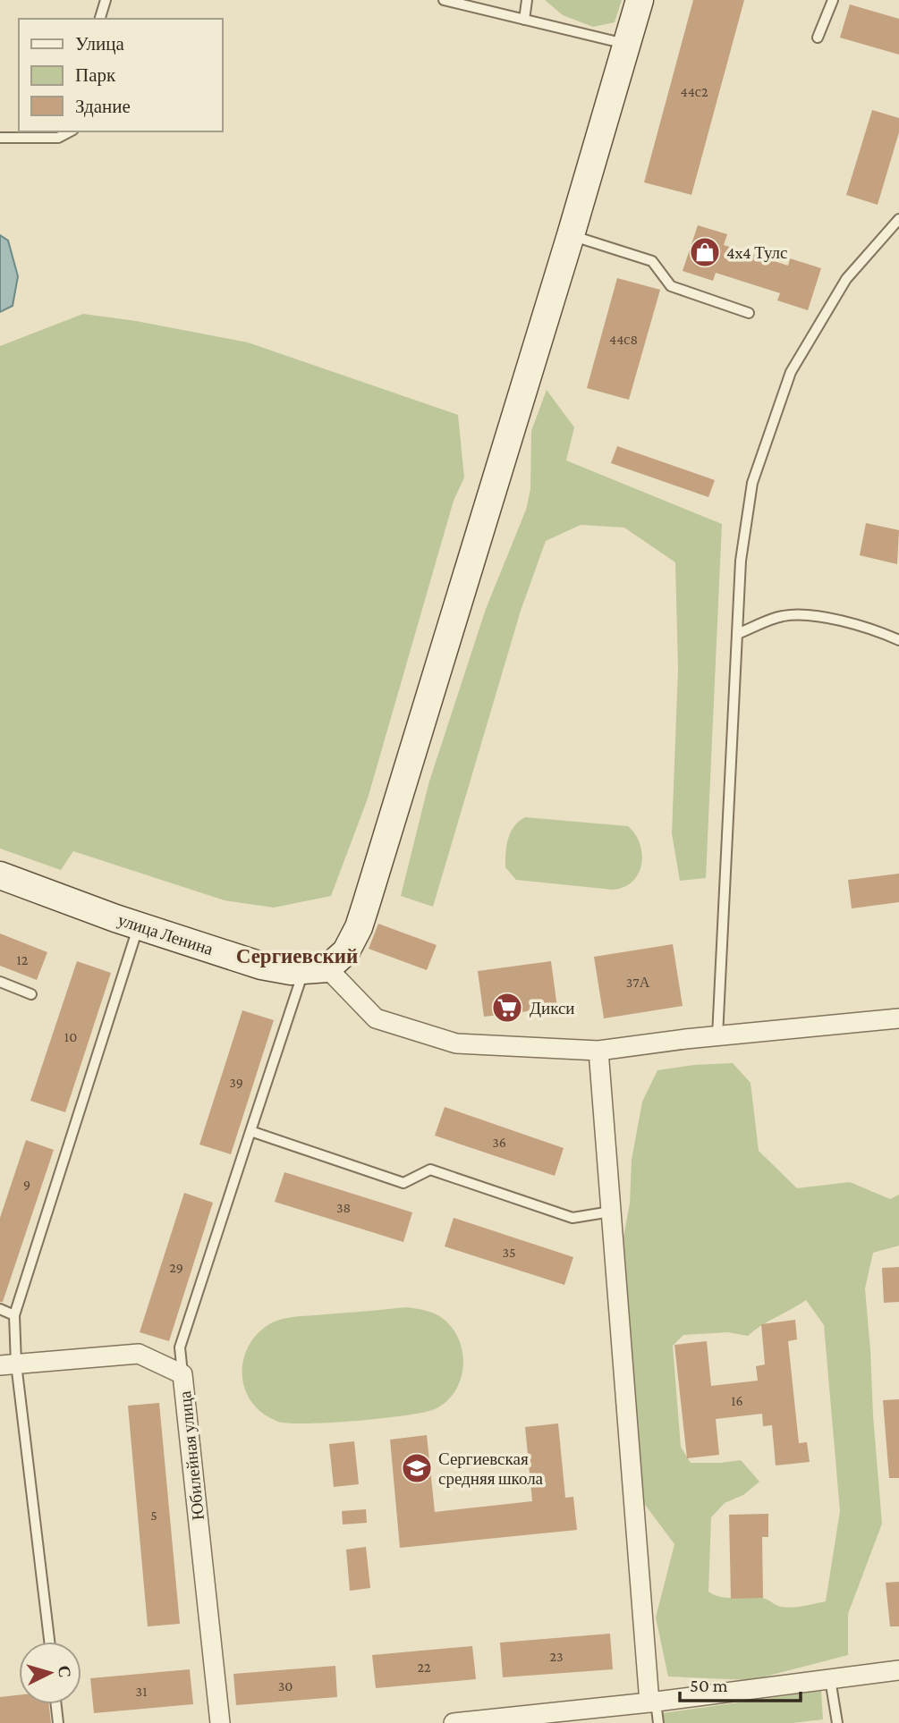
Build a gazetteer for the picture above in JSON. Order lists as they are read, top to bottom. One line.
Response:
{"streets":{"street":["улица Ленина","Юбилейная улица"]},"districts":["Сергиевский"],"places":{"shop":["4x4 Тулс"],"supermarket":["Дикси"],"school or university":["Сергиевская средняя школа"]},"house_numbers":["44с2","44с8","12","37А","10","39","36","9","38","35","29","16","5","23","22","30","31"],"legend":["Улица","Парк","Здание"],"scale_bar":"50 m","north":"right"}
